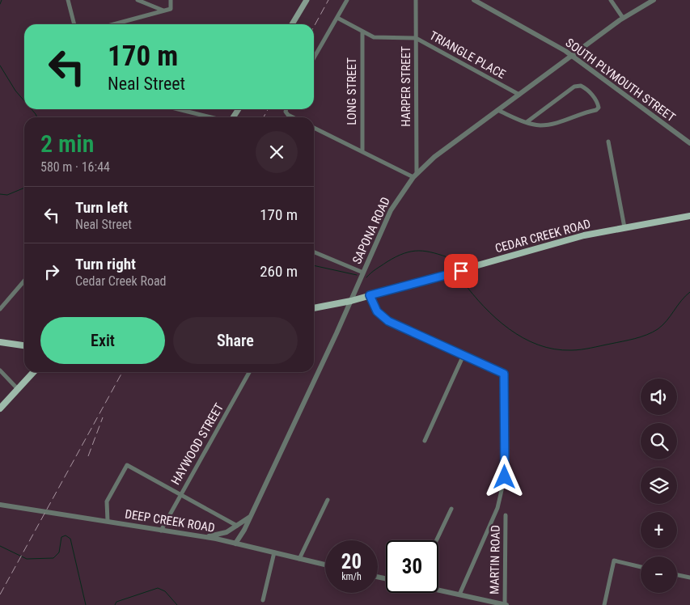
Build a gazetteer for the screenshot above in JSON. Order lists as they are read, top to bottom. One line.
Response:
{"streets":{"main road":["CEDAR CREEK ROAD"],"street":["TRIANGLE PLACE","SOUTH PLYMOUTH STREET","HARPER STREET","LONG STREET","SAPONA ROAD","HAYWOOD STREET","DEEP CREEK ROAD","MARTIN ROAD"]},"crossings":[["TRIANGLE PLACE","HARPER STREET"],["TRIANGLE PLACE","LONG STREET"],["TRIANGLE PLACE","SAPONA ROAD"],["SOUTH PLYMOUTH STREET","SAPONA ROAD"],["HARPER STREET","SAPONA ROAD"],["SAPONA ROAD","CEDAR CREEK ROAD"],["SAPONA ROAD","DEEP CREEK ROAD"],["HAYWOOD STREET","DEEP CREEK ROAD"]],"page":{"turn":["170 m","Neal Street"],"heading":["2 min","580 m · 16:44"],"list":[{"name":"Turn left","note":"Neal Street","value":"170 m"},{"name":"Turn right","note":"Cedar Creek Road","value":"260 m"}],"buttons":["Exit","Share"],"map_buttons":["+","−"],"speed":"20 km/h","limit":"30"}}
